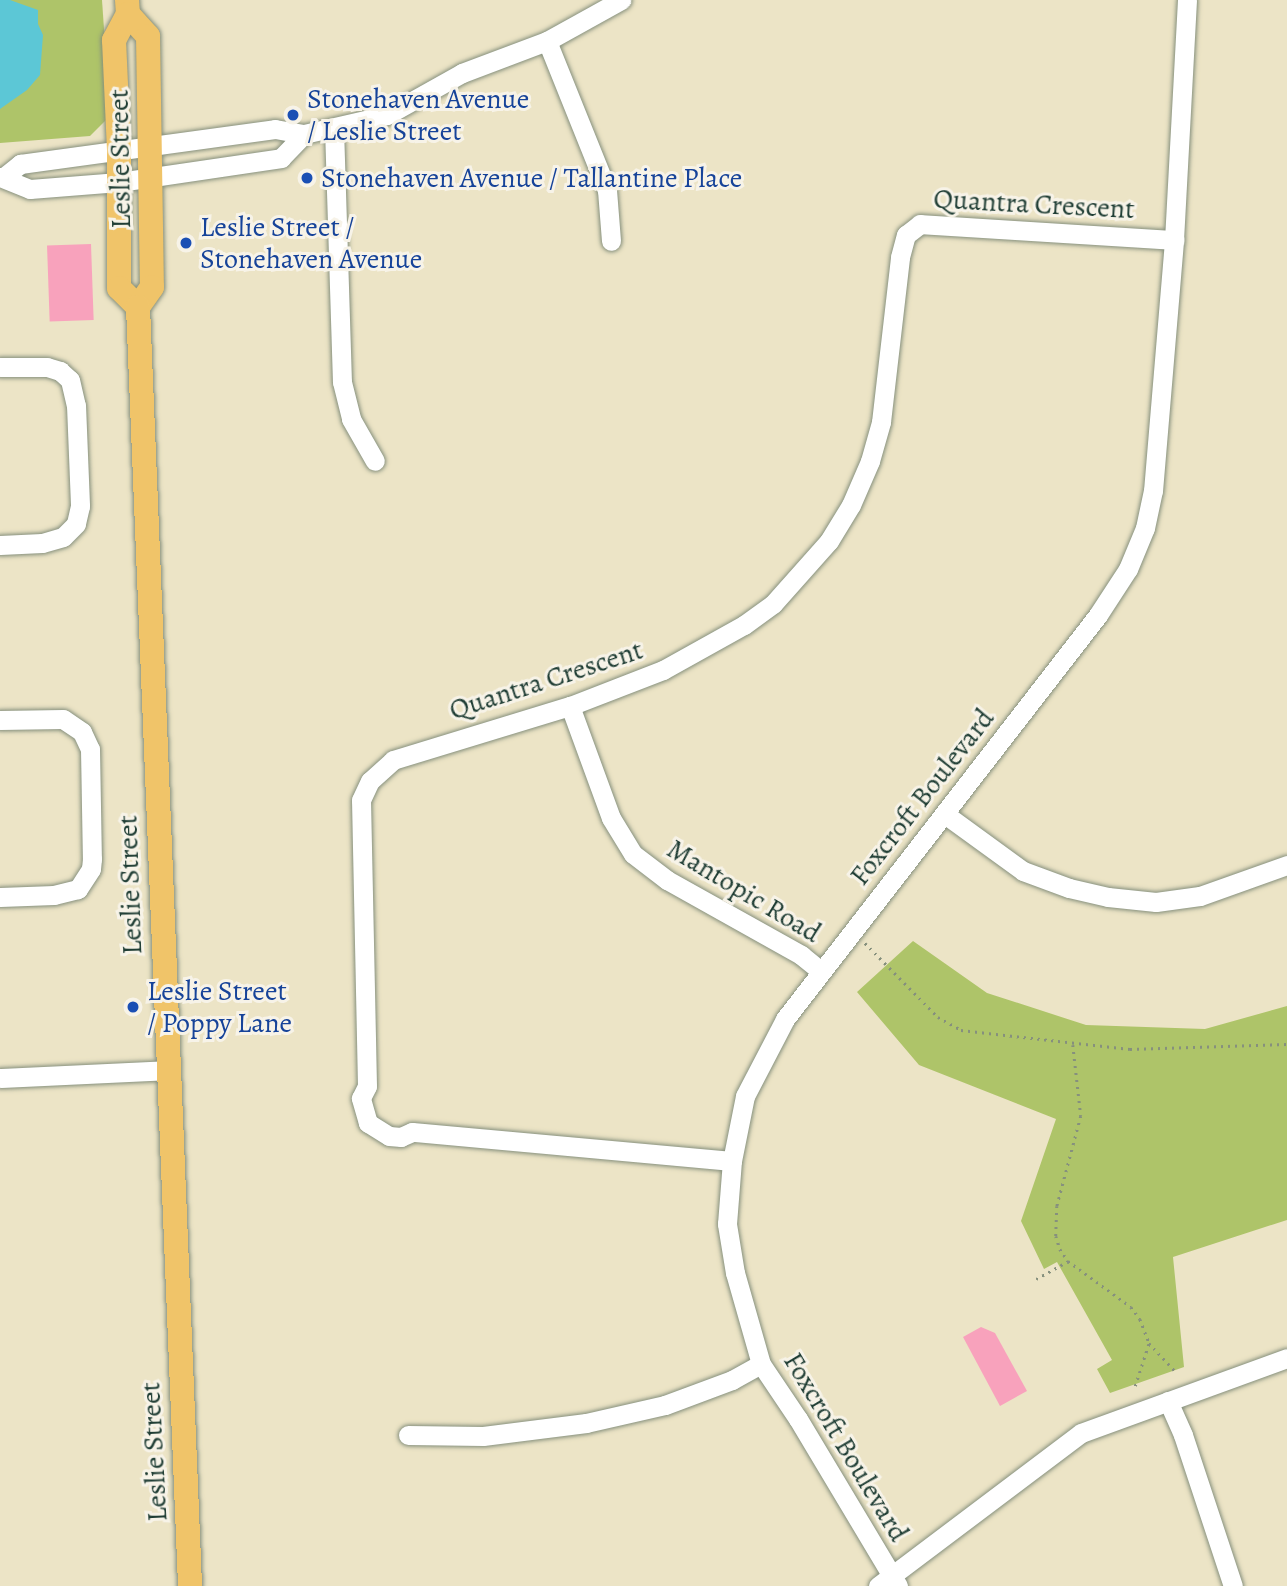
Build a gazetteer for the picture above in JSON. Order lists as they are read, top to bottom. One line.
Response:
{"streets":{"main road":["Leslie Street"],"street":["Quantra Crescent","Foxcroft Boulevard","Mantopic Road"]},"crossings":[["Quantra Crescent","Foxcroft Boulevard"],["Quantra Crescent","Mantopic Road"],["Foxcroft Boulevard","Mantopic Road"]],"places":["Stonehaven Avenue / Leslie Street","Stonehaven Avenue / Tallantine Place","Leslie Street / Stonehaven Avenue","Leslie Street / Poppy Lane"]}
